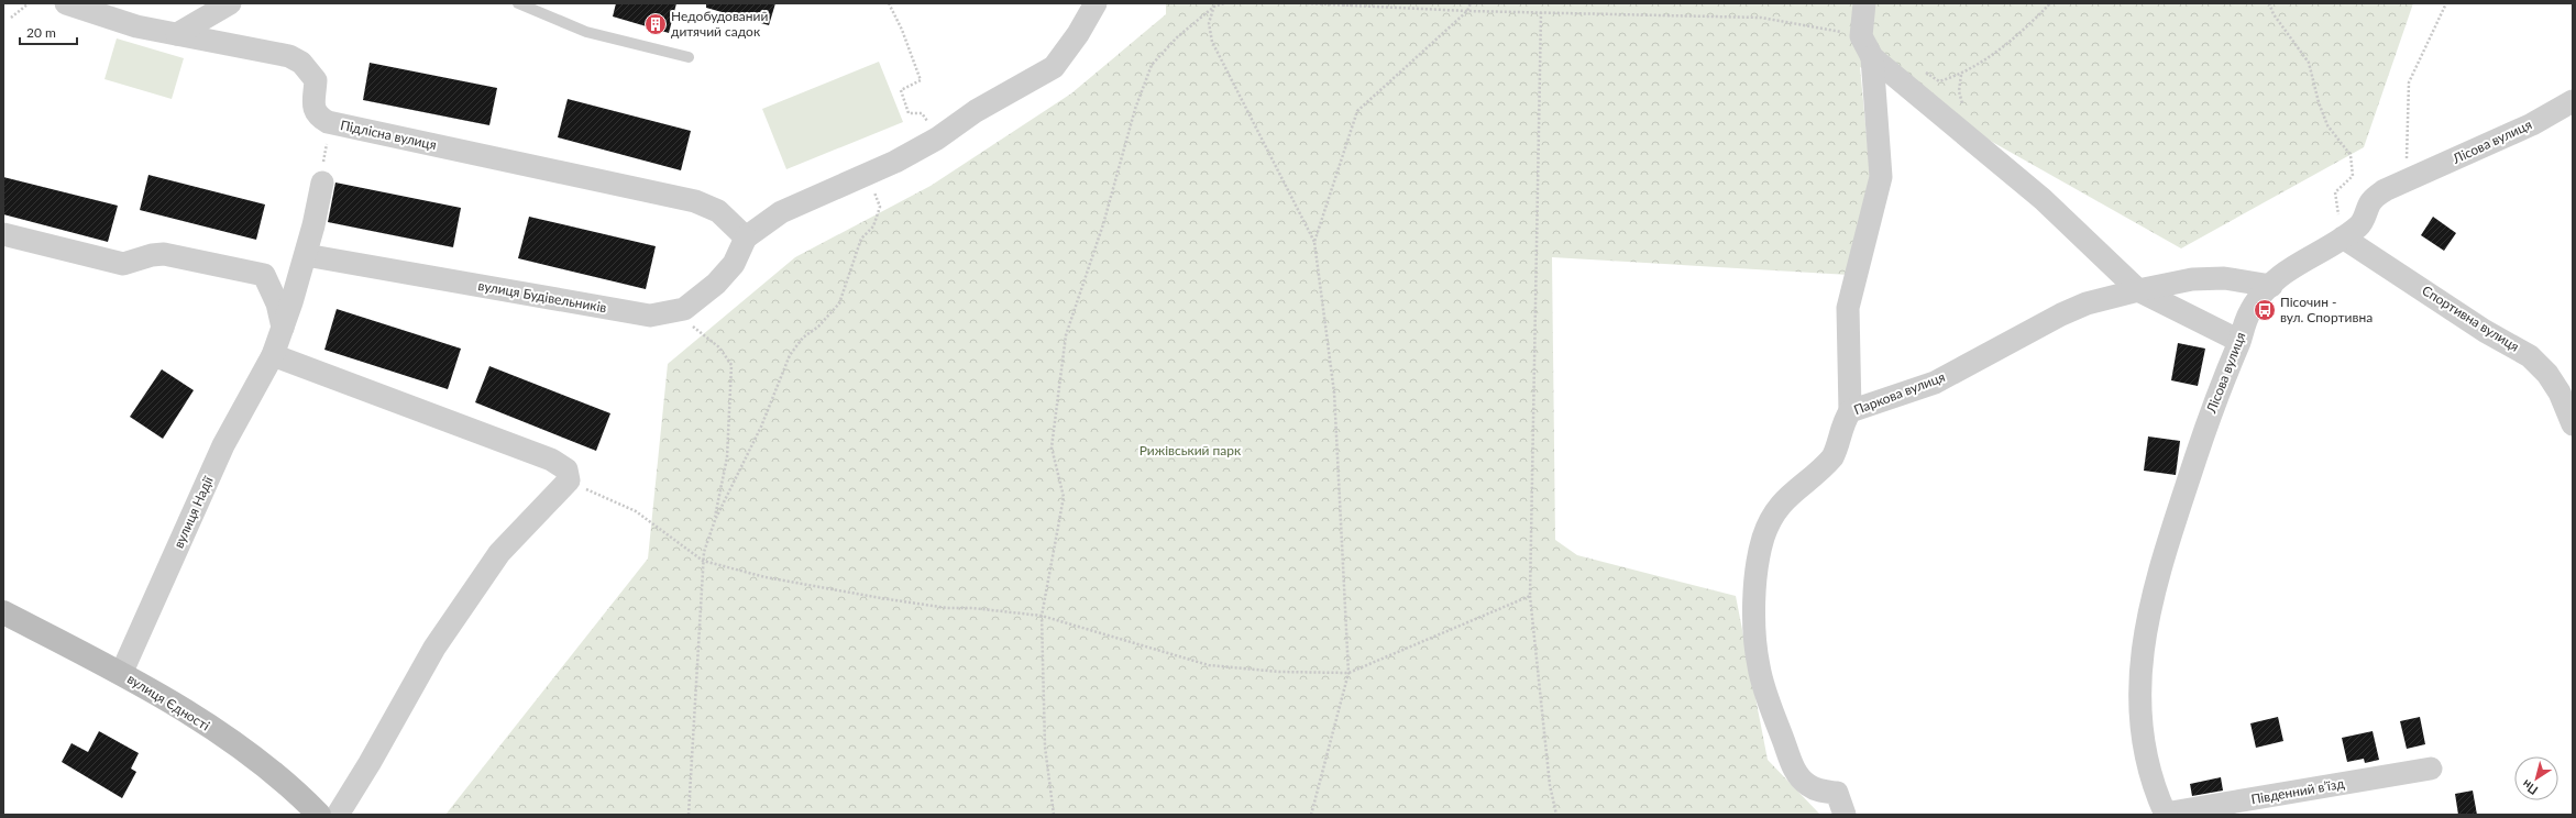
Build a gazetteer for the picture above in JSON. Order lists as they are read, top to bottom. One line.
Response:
{"streets":{"street":["Підлісна вулиця","Лісова вулиця","вулиця Будівельників","Спортивна вулиця","Паркова вулиця","вулиця Надії","вулиця Єдності","Південний в’їзд"]},"crossings":[["Підлісна вулиця","вулиця Будівельників"],["Лісова вулиця","Спортивна вулиця"],["Лісова вулиця","Паркова вулиця"],["Лісова вулиця","Південний в’їзд"],["вулиця Будівельників","вулиця Надії"],["вулиця Надії","вулиця Єдності"]],"parks":["Рижівський парк"],"places":{"building":["Недобудований дитячий садок"],"bus stop":["Пісочин - вул. Спортивна"]},"scale_bar":"20 m","north":"bottom left"}
